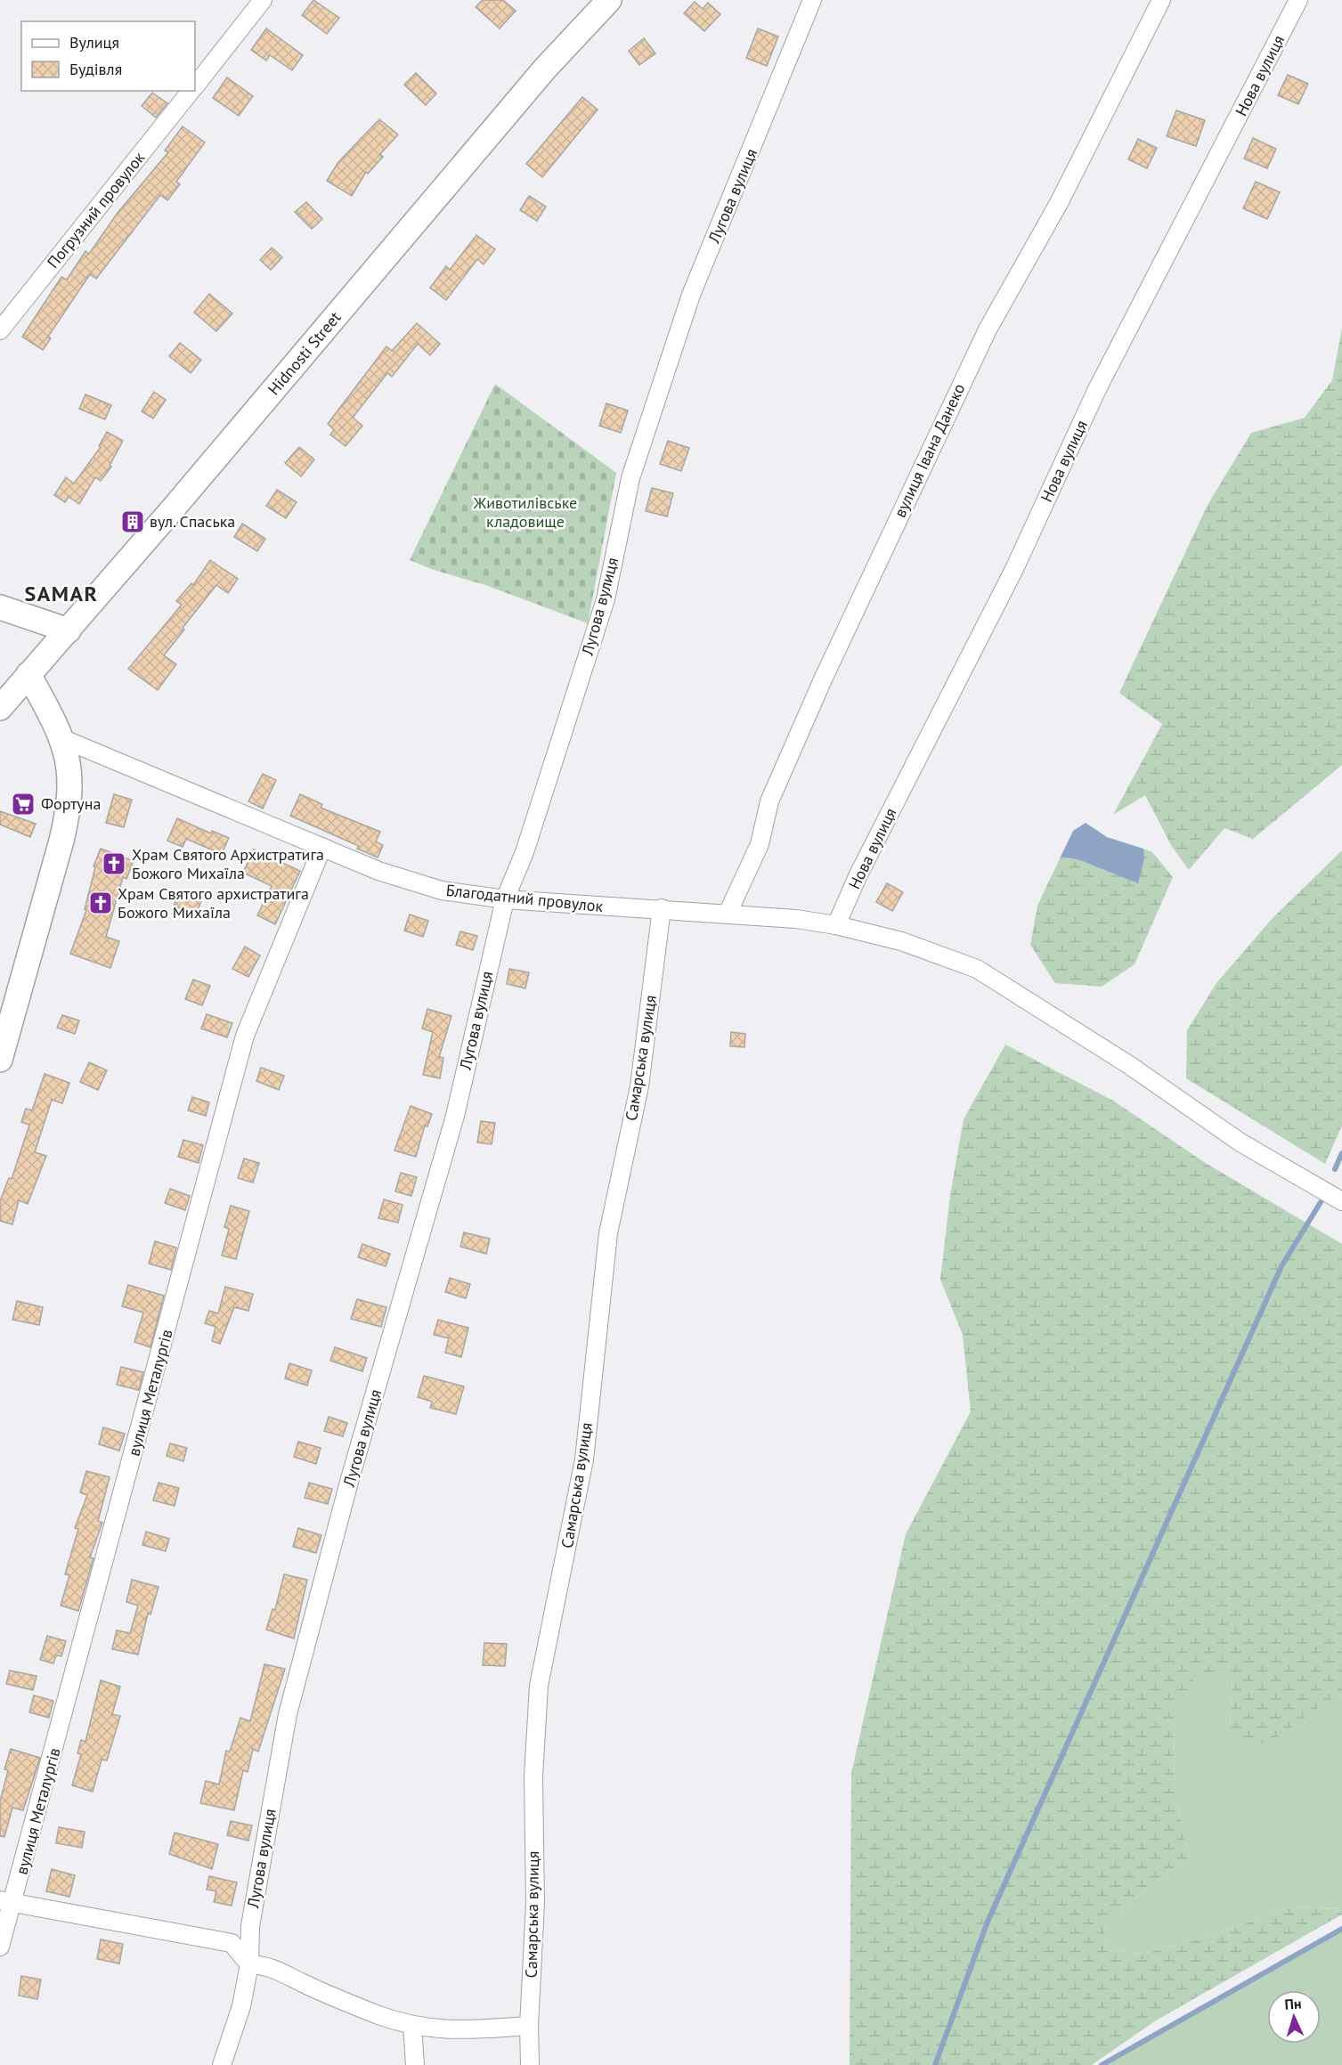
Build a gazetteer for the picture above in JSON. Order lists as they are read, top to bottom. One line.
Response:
{"streets":{"main road":["Hidnosti Street"],"street":["Нова вулиця","Лугова вулиця","Погрузний провулок","вулиця Івана Данеко","Благодатний провулок","Самарська вулиця","вулиця Металургів"]},"crossings":[["Нова вулиця","Благодатний провулок"],["Лугова вулиця","Благодатний провулок"],["вулиця Івана Данеко","Благодатний провулок"],["Благодатний провулок","Самарська вулиця"],["Благодатний провулок","вулиця Металургів"]],"districts":["SAMAR"],"parks":["Животилівське кладовище"],"places":{"building":["вул. Спаська"],"supermarket":["Фортуна"],"church":["Храм Святого Архистратига Божого Михаїла","Храм Святого архистратига Божого Михаїла"]},"legend":["Вулиця","Будівля"],"north":"top"}
